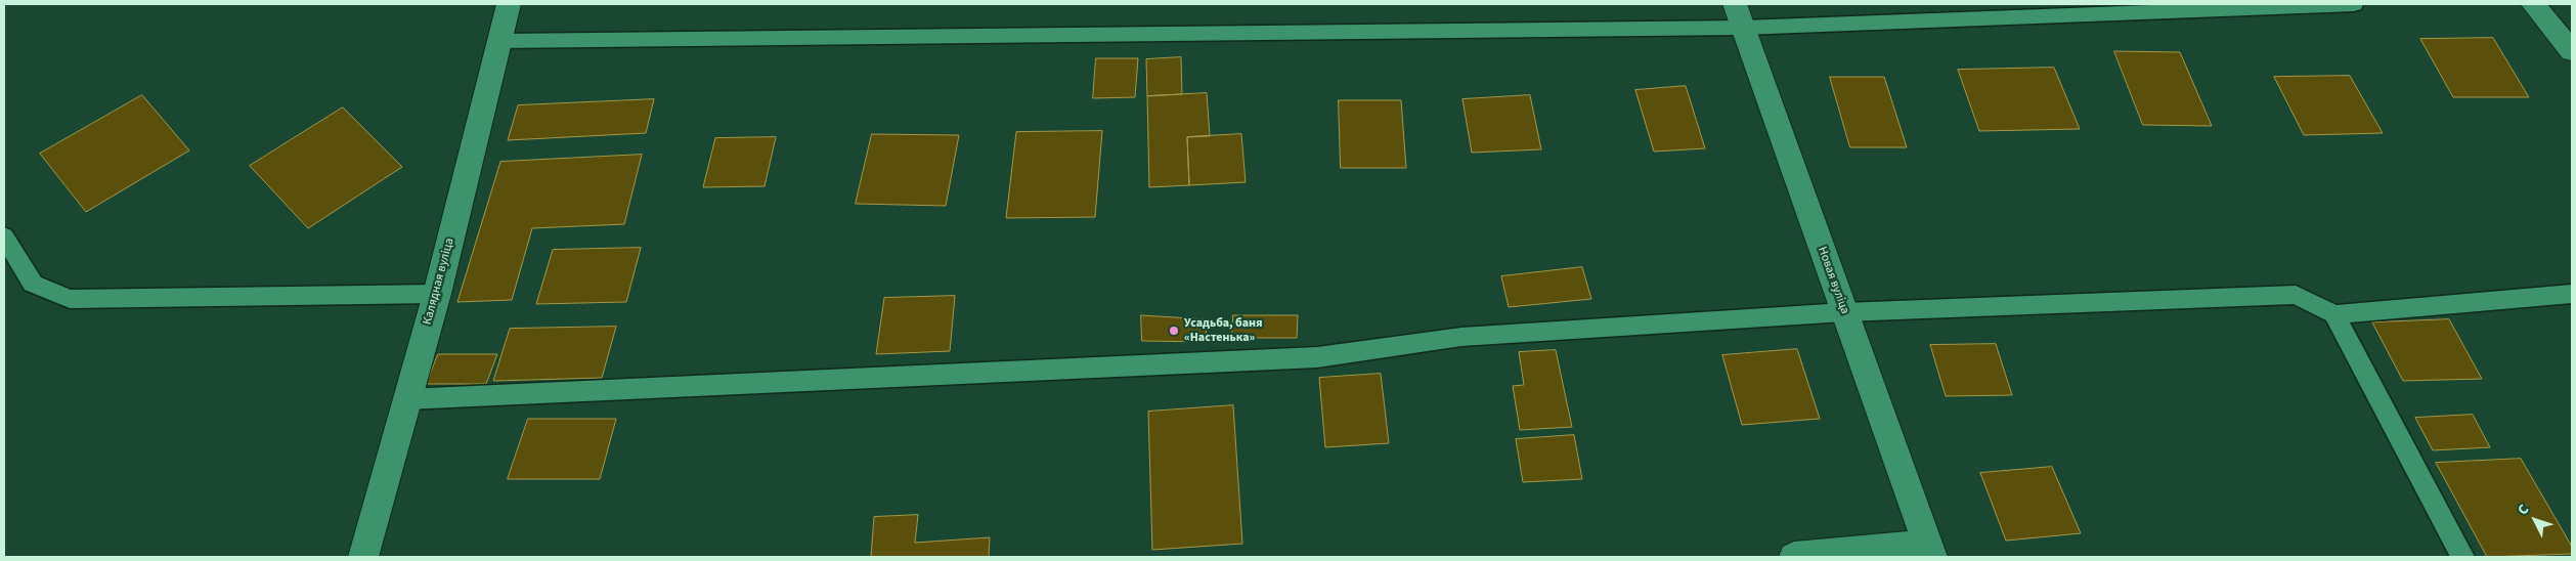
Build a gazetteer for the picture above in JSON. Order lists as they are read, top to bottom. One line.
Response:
{"streets":{"street":["Новая вуліца","Калядная вуліца"]},"places":["Усадьба, баня «Настенька»"],"north":"top left"}
